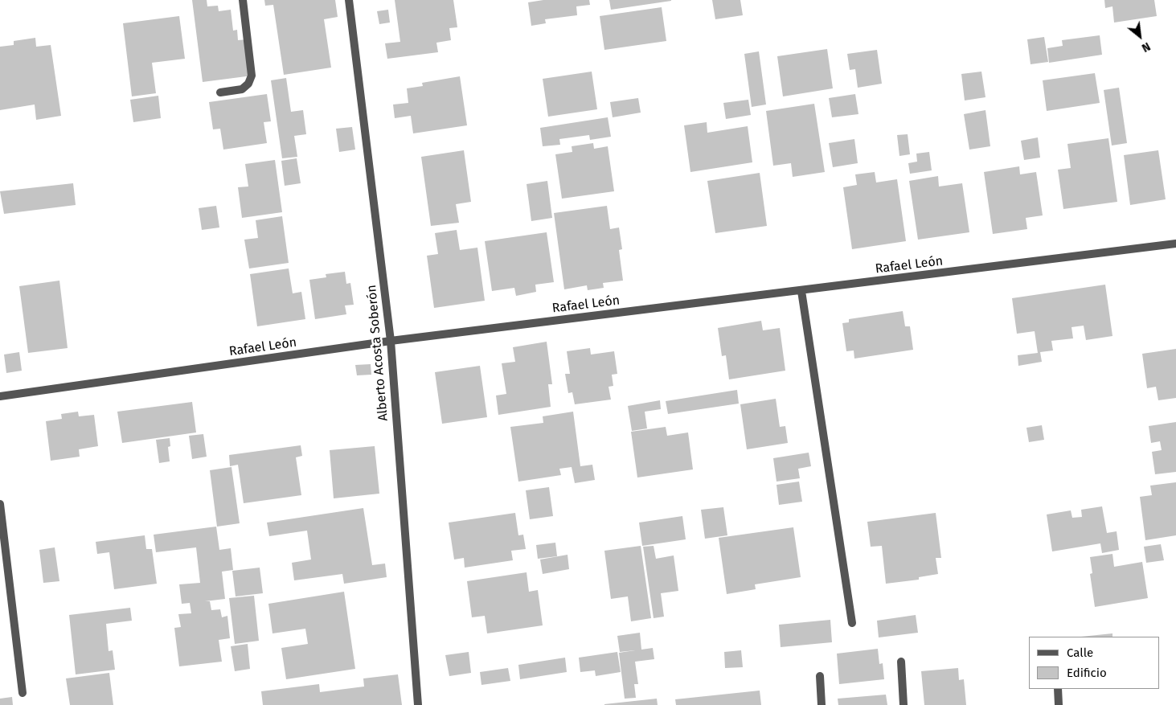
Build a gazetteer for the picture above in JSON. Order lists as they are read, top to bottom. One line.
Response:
{"streets":{"street":["Rafael León","Alberto Acosta Soberón"]},"crossings":[["Rafael León","Alberto Acosta Soberón"]],"legend":["Calle","Edificio"],"north":"bottom right"}
